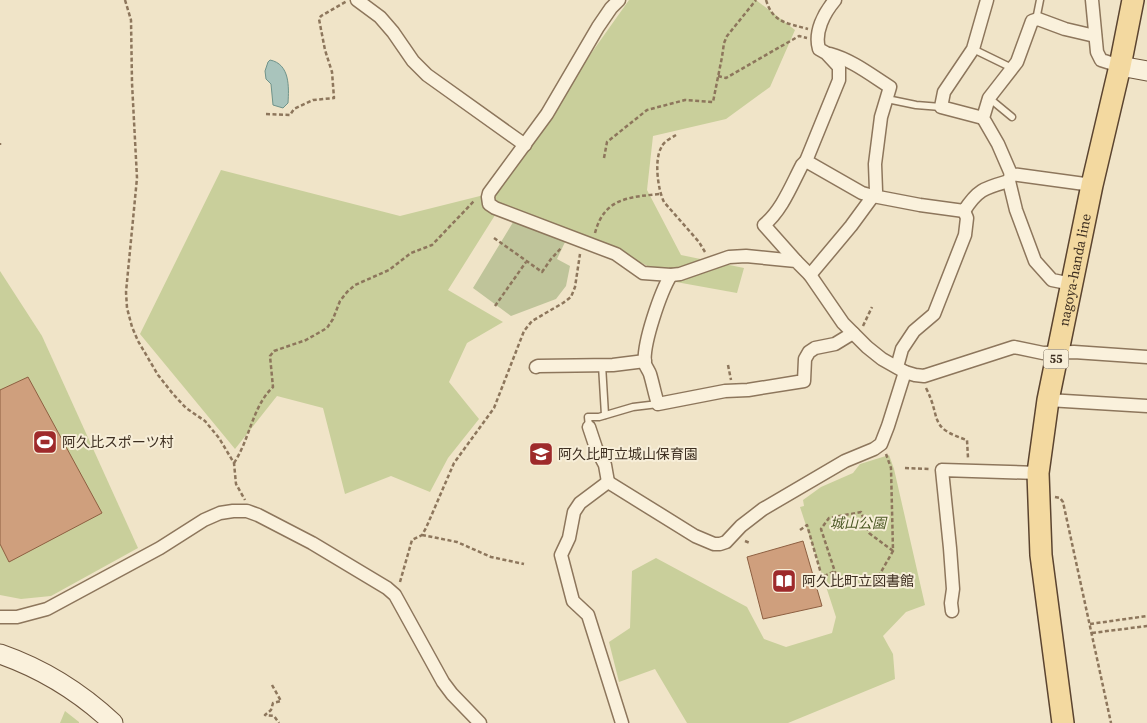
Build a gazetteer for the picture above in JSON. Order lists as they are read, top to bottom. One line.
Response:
{"streets":{"main road":["nagoya-handa line","55"]},"parks":["城山公園"],"places":{"sports":["阿久比スポーツ村"],"school or university":["阿久比町立城山保育園"],"library":["阿久比町立図書館"]}}
